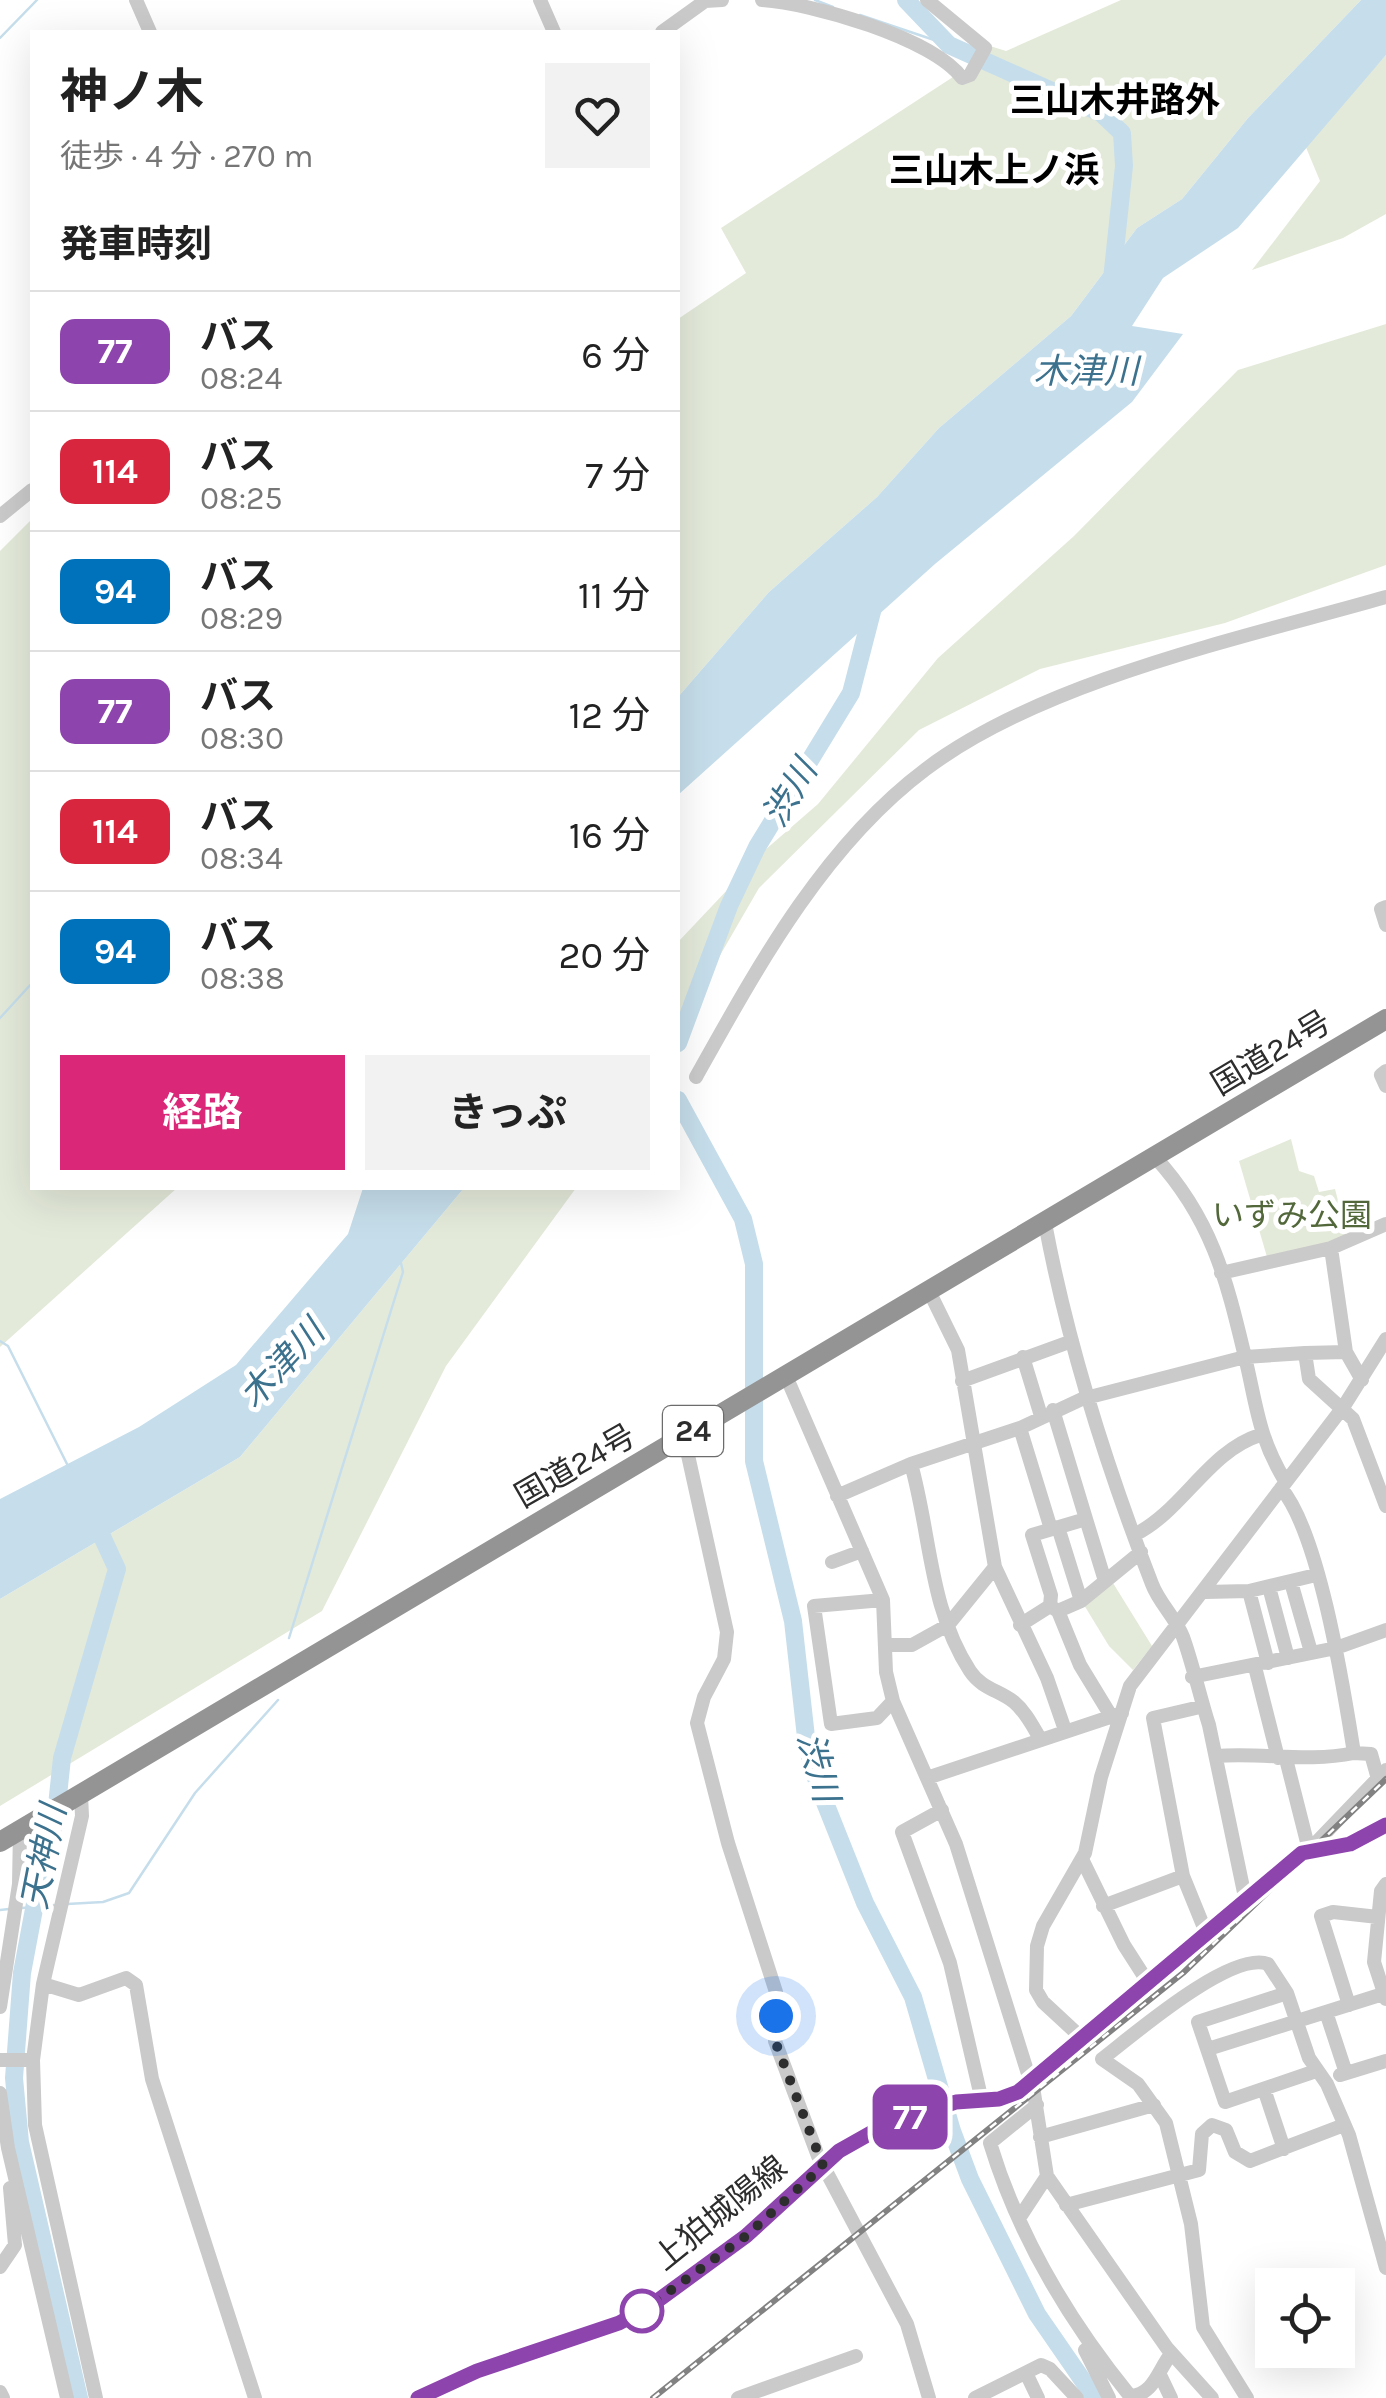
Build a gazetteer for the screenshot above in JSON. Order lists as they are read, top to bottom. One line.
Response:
{"streets":{"highway":["国道24号","24"],"main road":["上狛城陽線"]},"districts":["三山木井路外","三山木上ノ浜"],"water":["木津川","渋川","天神川"],"parks":["いずみ公園"],"lines":["bus line 77"],"page":{"on_map":"77","heading":[["神ノ木","徒歩 · 4 分 · 270 m"],"発車時刻"],"list":[{"mark":"77","name":"バス","note":"08:24","value":"6 分"},{"mark":"114","name":"バス","note":"08:25","value":"7 分"},{"mark":"94","name":"バス","note":"08:29","value":"11 分"},{"mark":"77","name":"バス","note":"08:30","value":"12 分"},{"mark":"114","name":"バス","note":"08:34","value":"16 分"},{"mark":"94","name":"バス","note":"08:38","value":"20 分"}],"buttons":["経路","きっぷ"]}}
